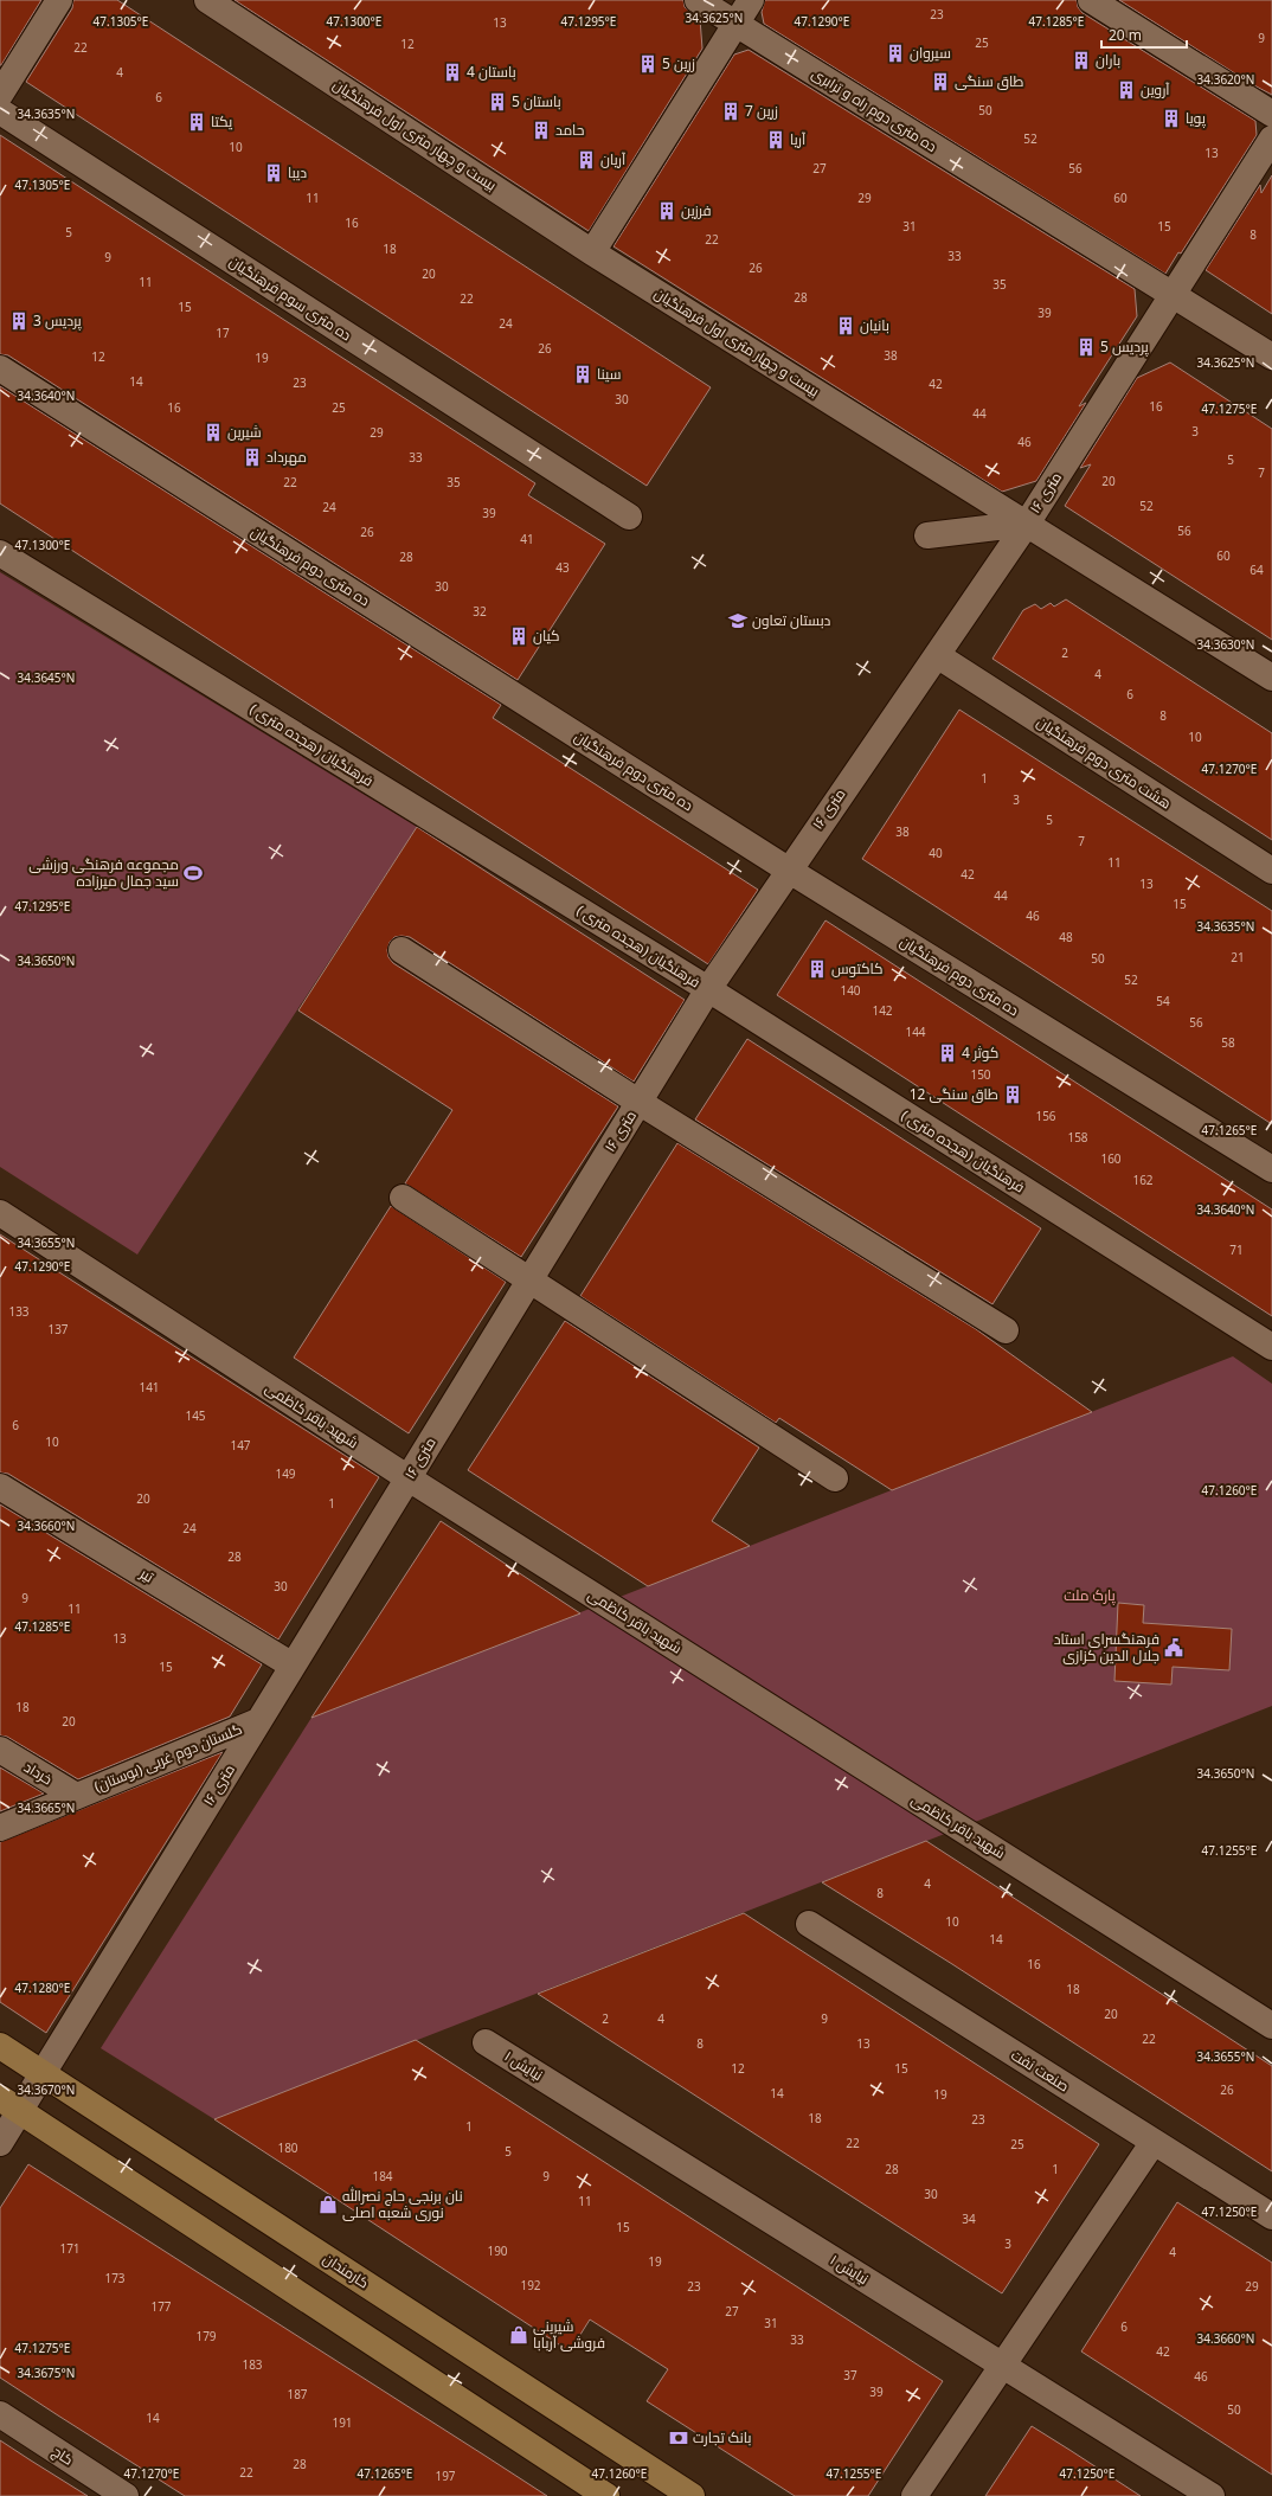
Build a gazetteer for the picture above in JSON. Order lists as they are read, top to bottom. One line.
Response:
{"streets":{"main road":["کارمندان"],"street":["ده متری دوم راه و ترابری","بیست و چهار متری اول فرهنگیان","ده متری سوم فرهنگیان","۱۶ متری","ده متری دوم فرهنگیان","فرهنگیان (هجده متری )","هشت متری دوم فرهنگیان","شهید باقر کاظمی","تیر","گلستان دوم غربی (بوستان)","خرداد","نیایش ۱","صنعت نفت","کاج"]},"crossings":[["ده متری دوم راه و ترابری","۱۶ متری"],["بیست و چهار متری اول فرهنگیان","۱۶ متری"],["۱۶ متری","ده متری دوم فرهنگیان"],["۱۶ متری","فرهنگیان (هجده متری )"],["۱۶ متری","هشت متری دوم فرهنگیان"],["۱۶ متری","شهید باقر کاظمی"],["۱۶ متری","تیر"],["۱۶ متری","گلستان دوم غربی (بوستان)"],["۱۶ متری","کارمندان"],["گلستان دوم غربی (بوستان)","خرداد"]],"parks":["پارک ملت"],"places":{"building":["سیروان","باران","زرین 5","باستان 4","طاق سنگی","آروین","باستان 5","زرین 7","پویا","یکتا","حامد","آریا","آریان","دیبا","فرزین","پردیس 3","بانیان","پردیس 5","سینا","شیرین","مهرداد","کیان","کاکتوس","کوثر 4","طاق سنگی 12"],"school or university":["دبستان تعاون"],"sports":["مجموعه فرهنگی ورزشی سید جمال میرزاده"],"public building":["فرهنگسرای استاد جلال الدین کزازی"],"shop":["نان برنجی حاج نصرالله نوری شعبه اصلی","شیرینی فروشی آربابا"],"bank":["بانک تجارت"]},"house_numbers":["23","13","9","25","12","22","4","6","50","52","10","13","27","56","11","29","60","16","31","15","5","8","22","18","33","9","26","20","11","35","28","22","15","39","24","17","26","38","12","19","14","23","42","30","16","16","25","44","3","29","46","33","5","7","20","22","35","52","24","39","56","26","41","60","28","43","64","30","32","2","4","6","8","10","1","3","5","38","7","40","11","42","13","44","15","46","48","21","50","52","140","54","142","56","144","58","150","156","158","160","162","71","133","137","141","145","6","10","147","149","20","1","24","28","30","9","11","13","15","18","20","4","8","10","14","16","18","20","2","4","9","22","8","13","12","15","26","14","19","18","23","1","22","25","180","5","28","1","184","9","30","11","34","15","3","171","190","4","19","173","192","23","29","177","27","31","6","179","33","42","183","37","46","39","187","50","14","191","28","22","197"],"scale_bar":"20 m","coordinates":["34.3625°N","47.1305°E","47.1300°E","47.1295°E","47.1290°E","47.1285°E","34.3620°N","34.3635°N","34.3640°N","47.1275°E","34.3630°N","34.3645°N","47.1270°E","34.3650°N","47.1265°E","34.3655°N","47.1260°E","34.3660°N","34.3665°N","47.1255°E","47.1280°E","34.3670°N","47.1250°E","34.3675°N"]}
